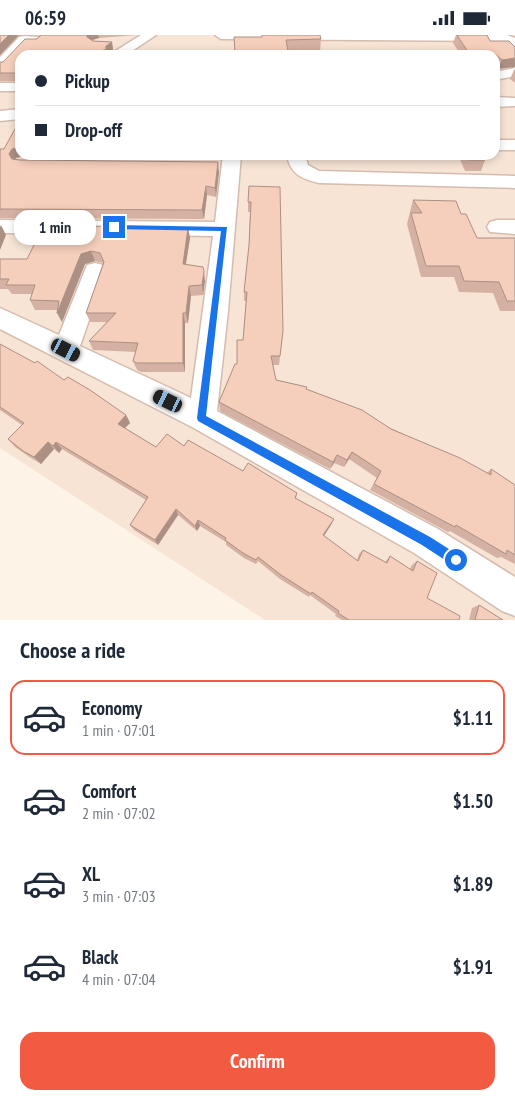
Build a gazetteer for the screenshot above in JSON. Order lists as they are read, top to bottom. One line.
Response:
{"page":{"status":"06:59","banner":["Pickup","Drop-off"],"bubble":"1 min","heading":"Choose a ride","list":[{"name":"Economy","note":"1 min · 07:01","value":"$1.11"},{"name":"Comfort","note":"2 min · 07:02","value":"$1.50"},{"name":"XL","note":"3 min · 07:03","value":"$1.89"},{"name":"Black","note":"4 min · 07:04","value":"$1.91"}],"buttons":"Confirm"}}
